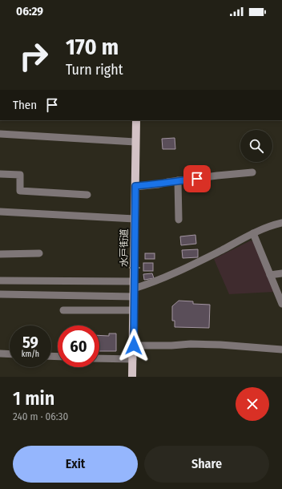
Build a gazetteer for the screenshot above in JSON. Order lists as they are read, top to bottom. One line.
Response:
{"streets":{"main road":["水戸街道"]},"page":{"status":"06:29","turn":["170 m","Turn right"],"then":"Then","speed":"59 km/h","limit":"60","heading":["1 min","240 m · 06:30"],"buttons":["Exit","Share"]}}
